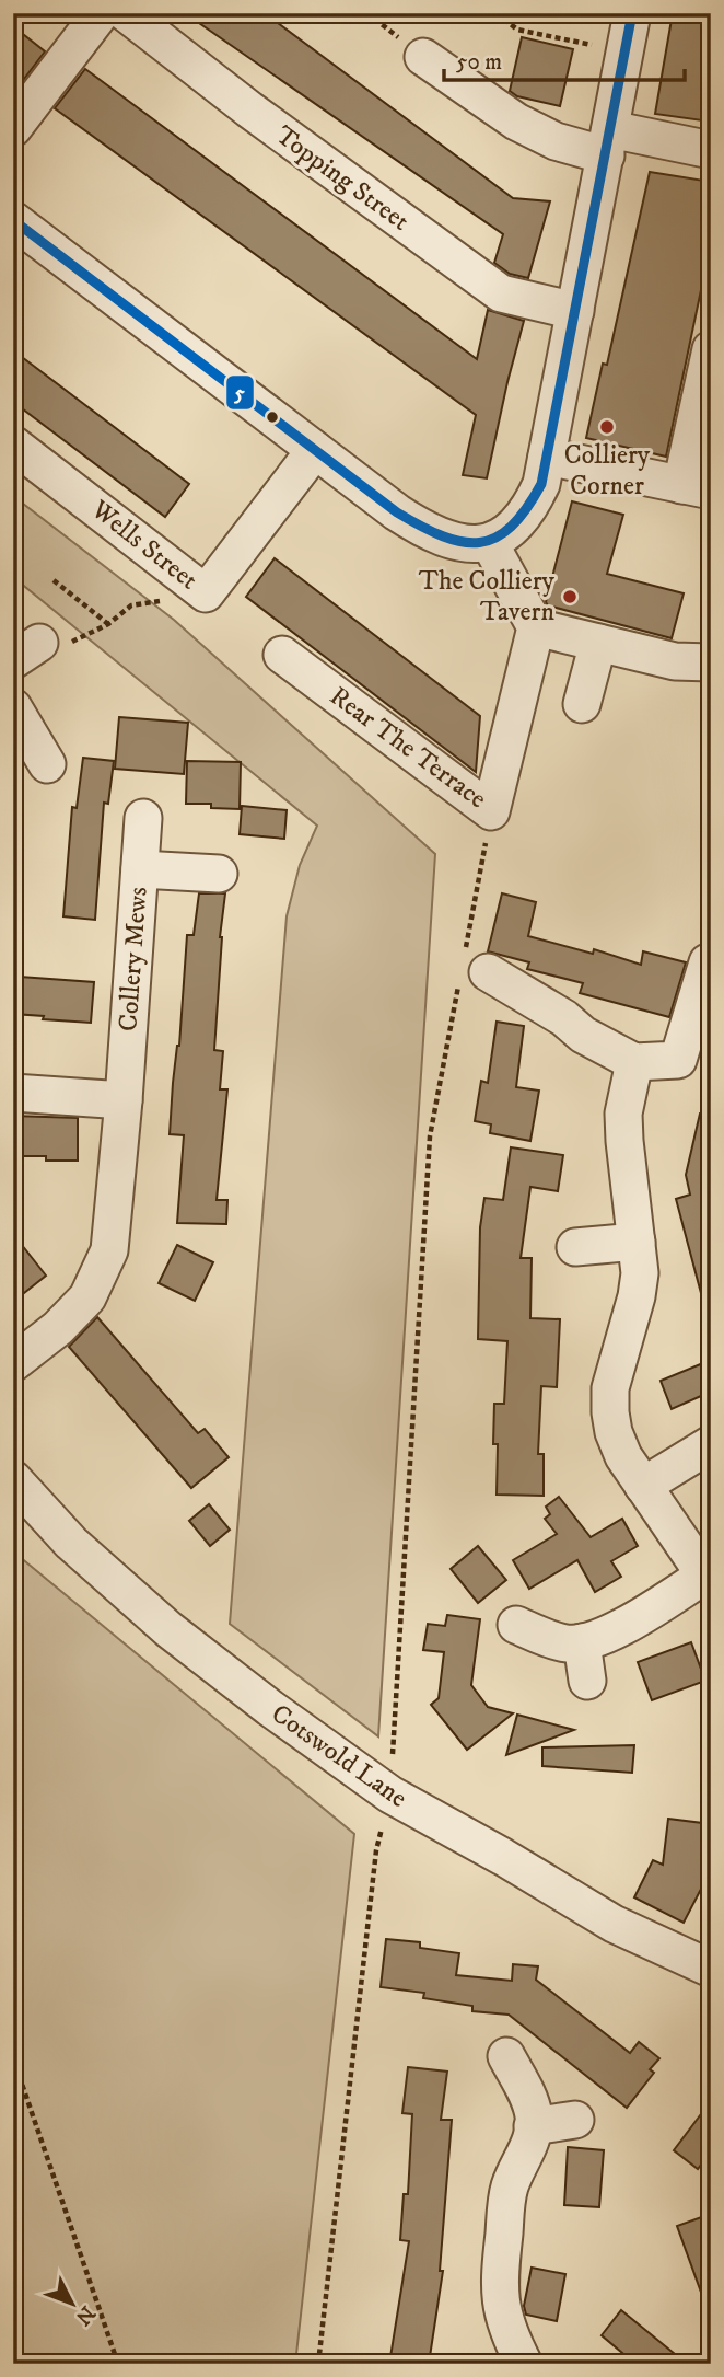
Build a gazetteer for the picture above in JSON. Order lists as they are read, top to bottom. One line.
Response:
{"streets":{"street":["Topping Street","Wells Street","Rear The Terrace","Collery Mews","Cotswold Lane"]},"places":["Colliery Corner","The Colliery Tavern"],"lines":["transit line 5"],"scale_bar":"50 m","north":"bottom right"}
